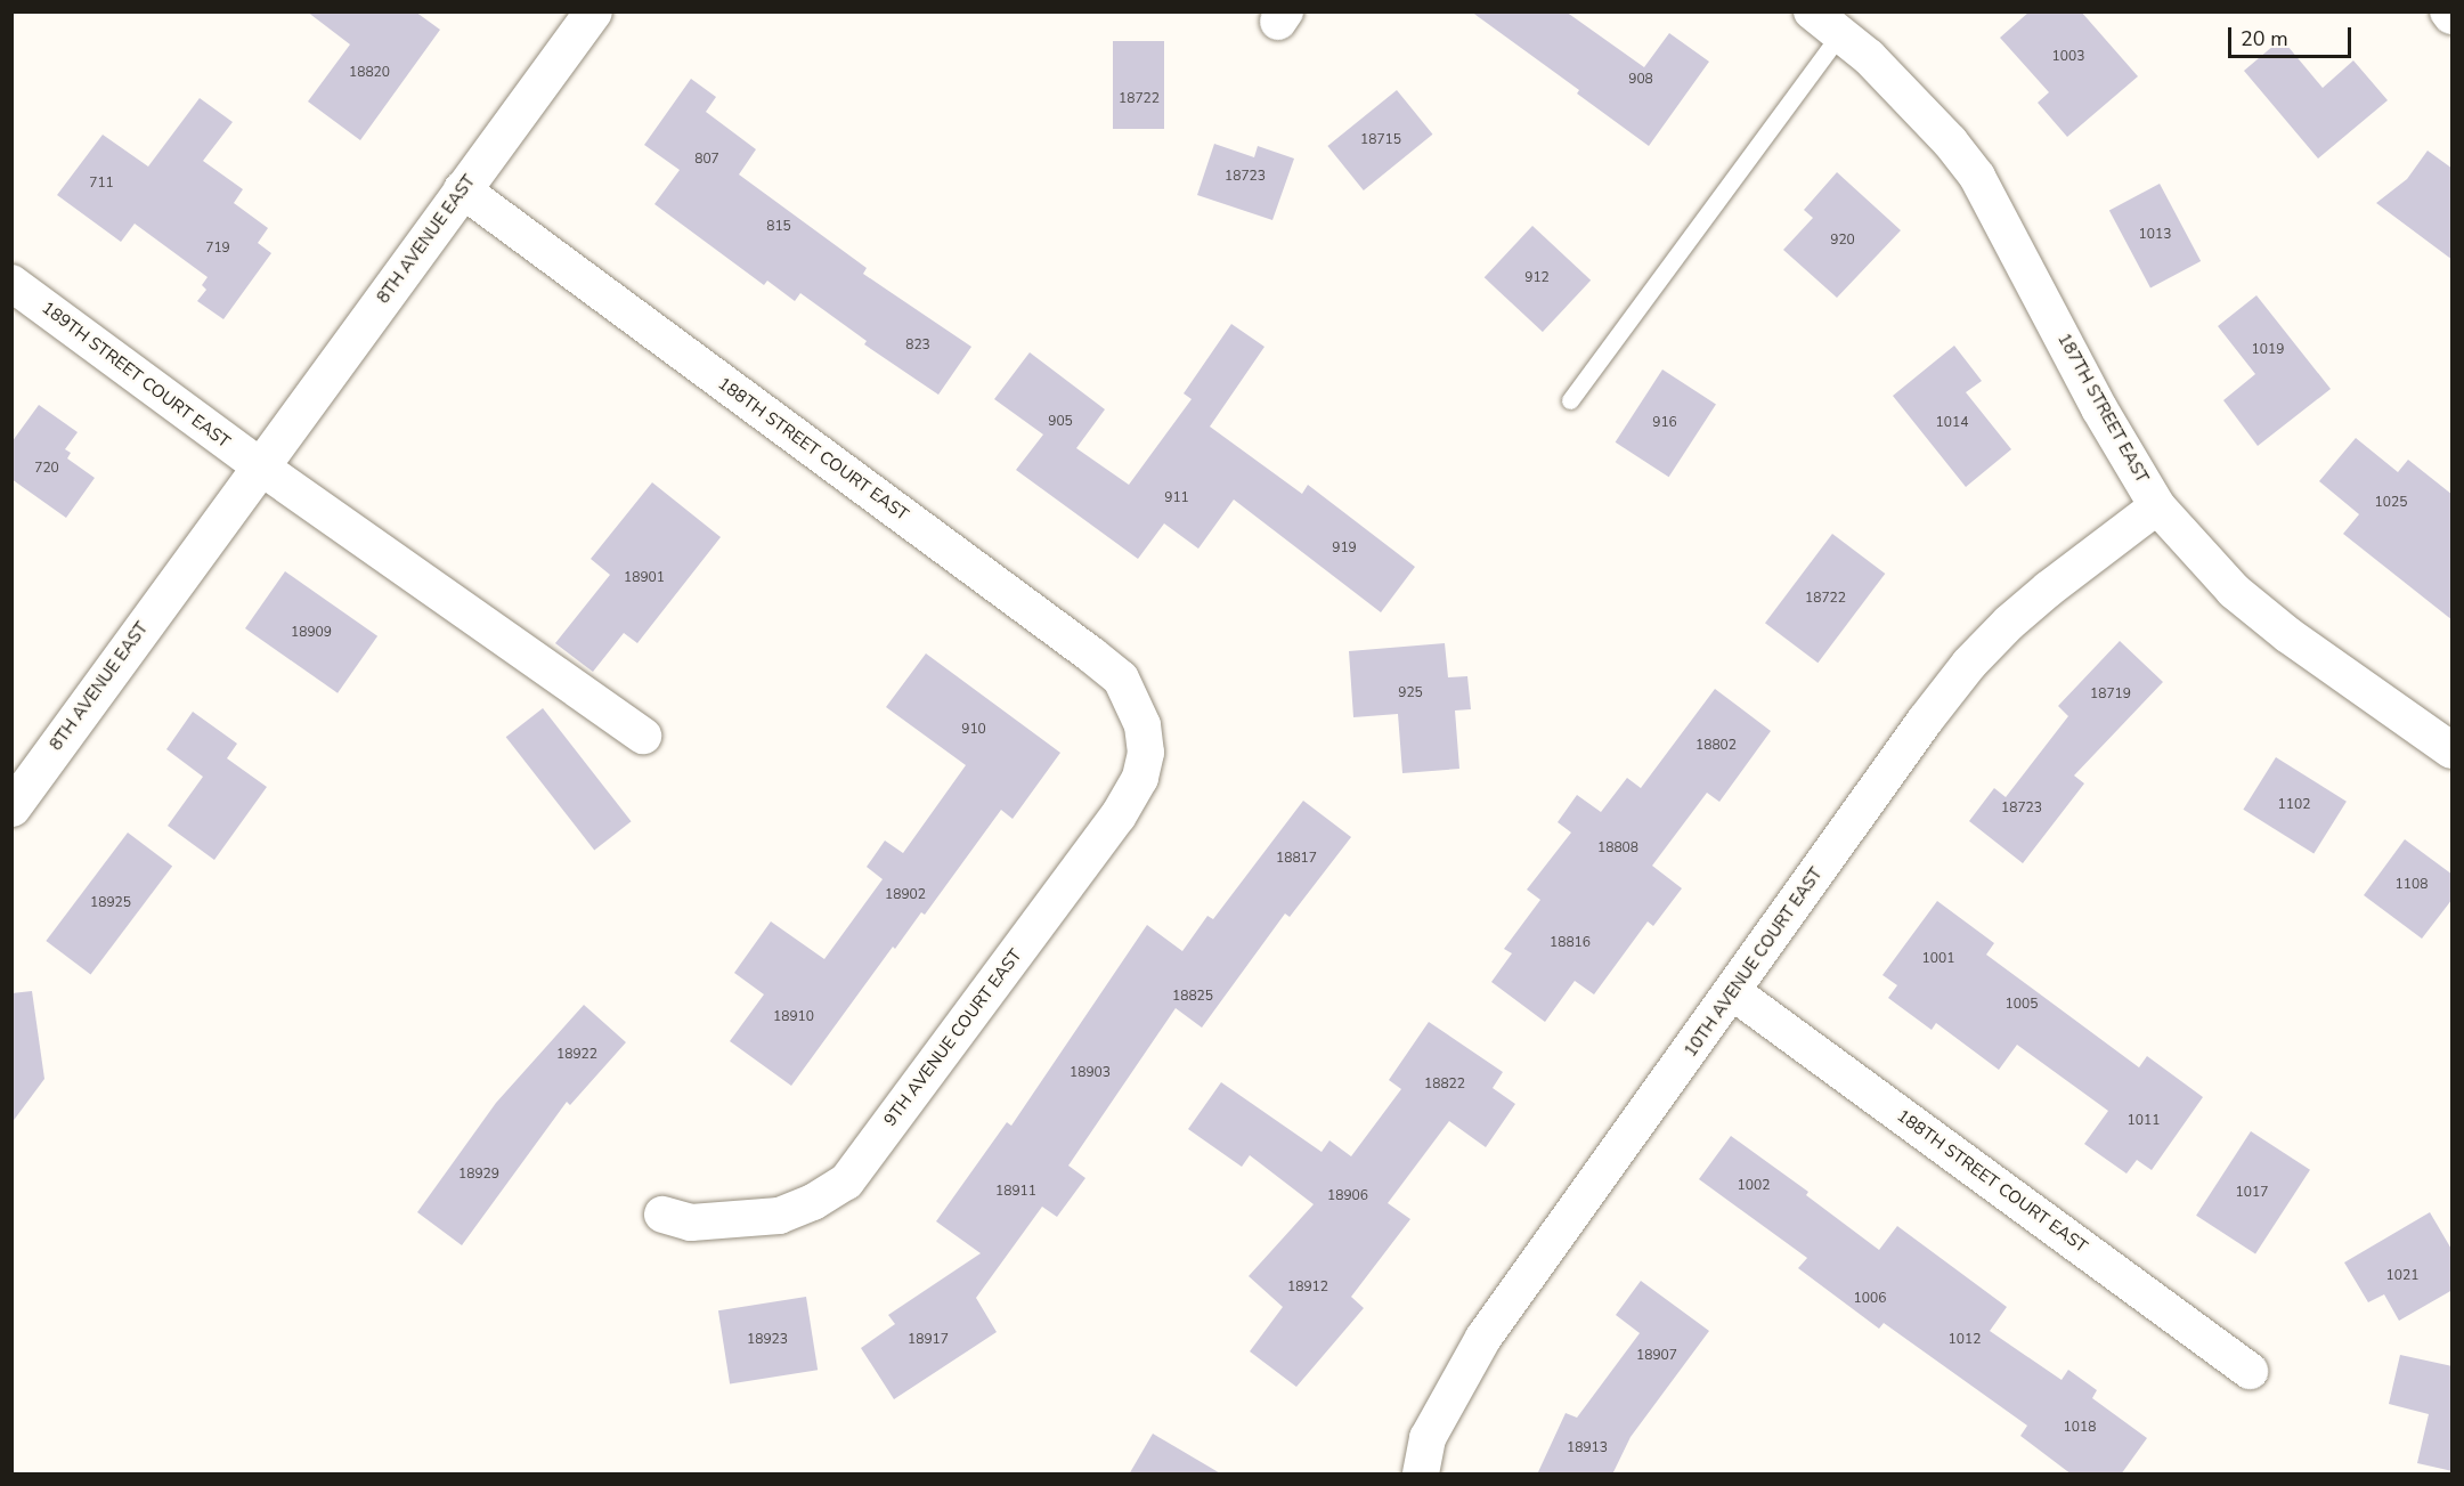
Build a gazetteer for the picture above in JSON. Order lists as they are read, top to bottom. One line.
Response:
{"streets":{"street":["8TH AVENUE EAST","189TH STREET COURT EAST","187TH STREET EAST","188TH STREET COURT EAST","10TH AVENUE COURT EAST","9TH AVENUE COURT EAST"]},"crossings":[["8TH AVENUE EAST","189TH STREET COURT EAST"],["8TH AVENUE EAST","188TH STREET COURT EAST"],["187TH STREET EAST","10TH AVENUE COURT EAST"],["188TH STREET COURT EAST","10TH AVENUE COURT EAST"],["188TH STREET COURT EAST","9TH AVENUE COURT EAST"]],"house_numbers":["1003","18820","908","18722","18715","807","18723","711","815","1013","920","719","912","823","1019","905","916","1014","720","911","1025","919","18901","18722","18909","925","18719","910","18802","1102","18723","18808","18817","1108","18902","18925","18816","1001","18825","1005","18910","18922","18903","18822","1011","18929","1002","18911","1017","18906","1021","18912","1006","18923","18917","1012","18907","1018","18913"],"scale_bar":"20 m"}
